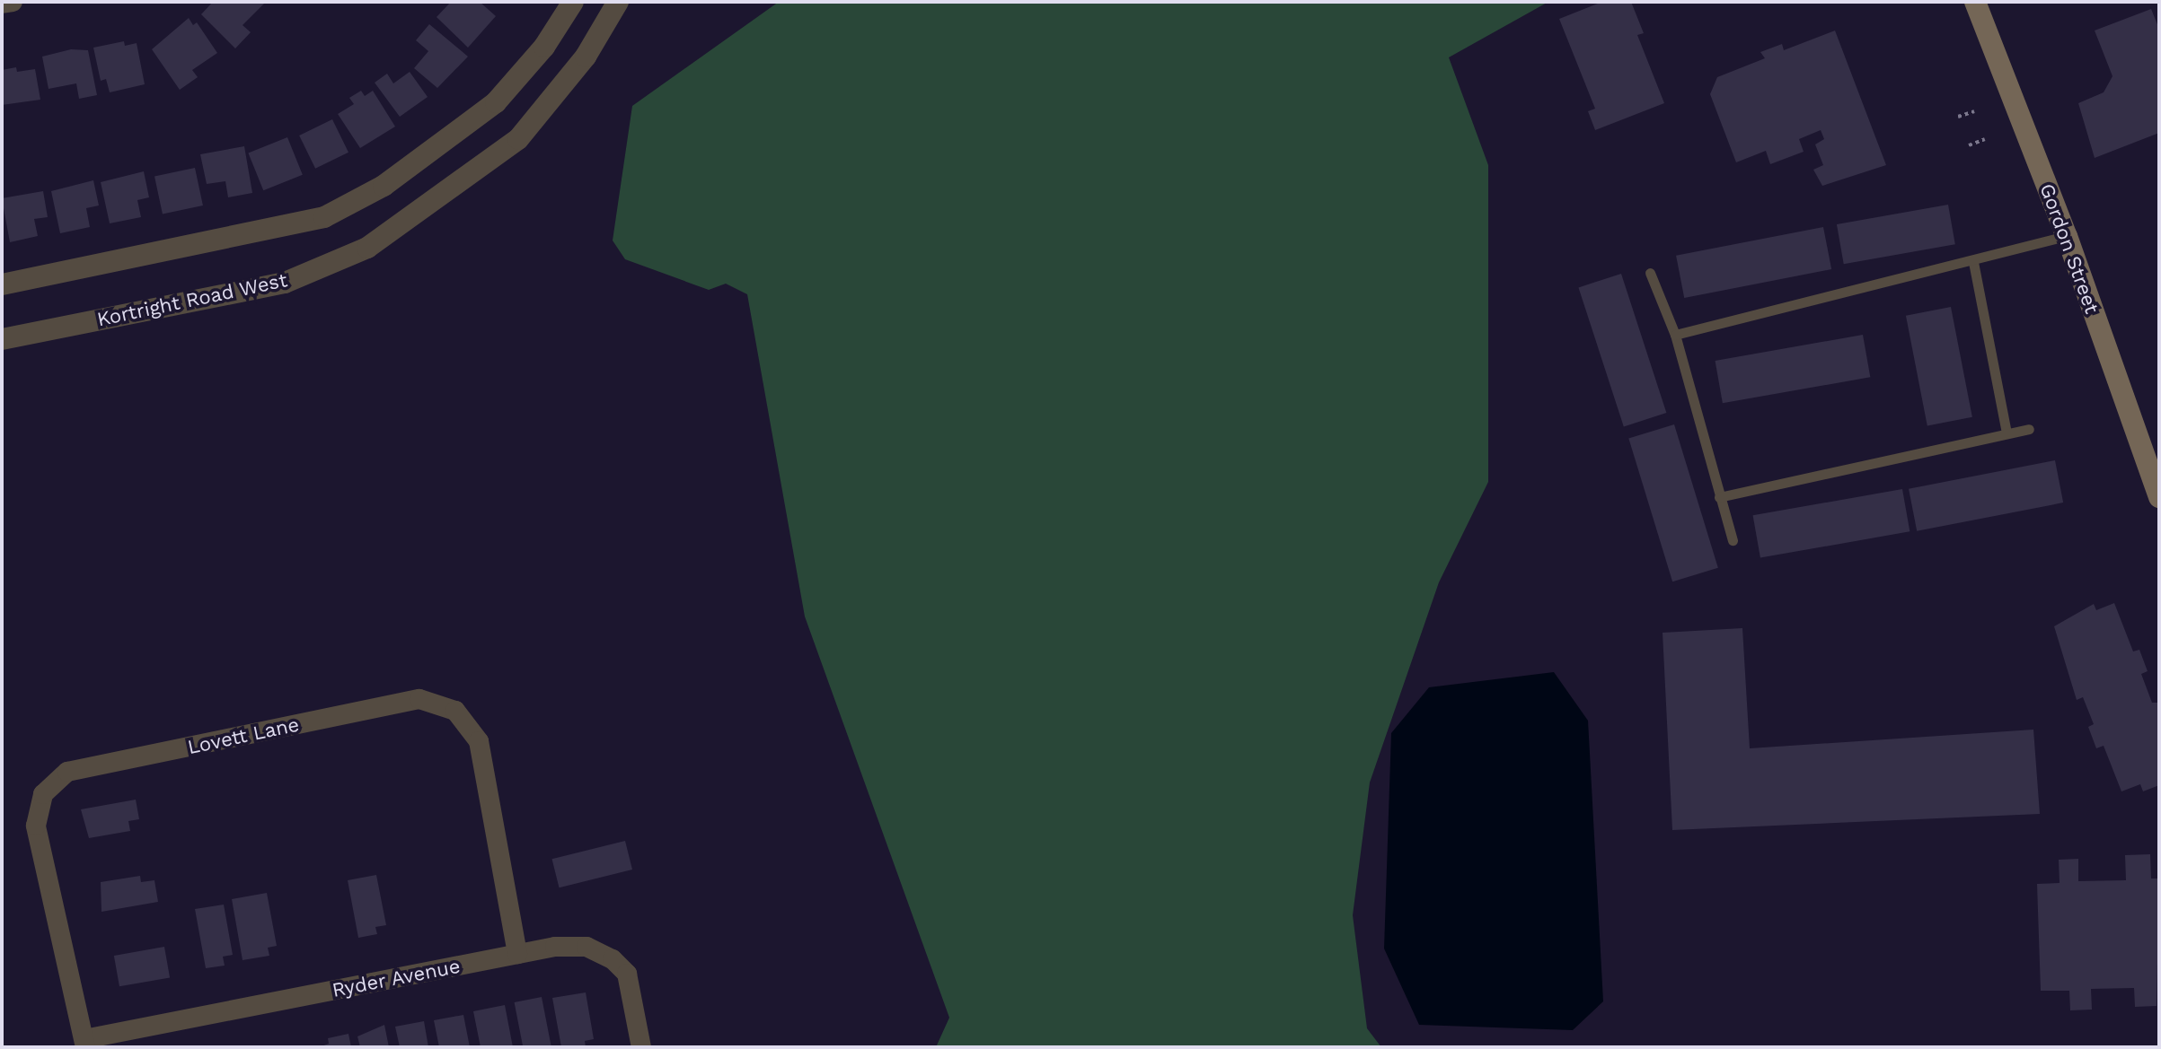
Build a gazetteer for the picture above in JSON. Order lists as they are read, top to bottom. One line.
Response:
{"streets":{"main road":["Gordon Street"],"street":["Kortright Road West","Lovett Lane","Ryder Avenue"]},"crossings":[["Lovett Lane","Ryder Avenue"]]}
